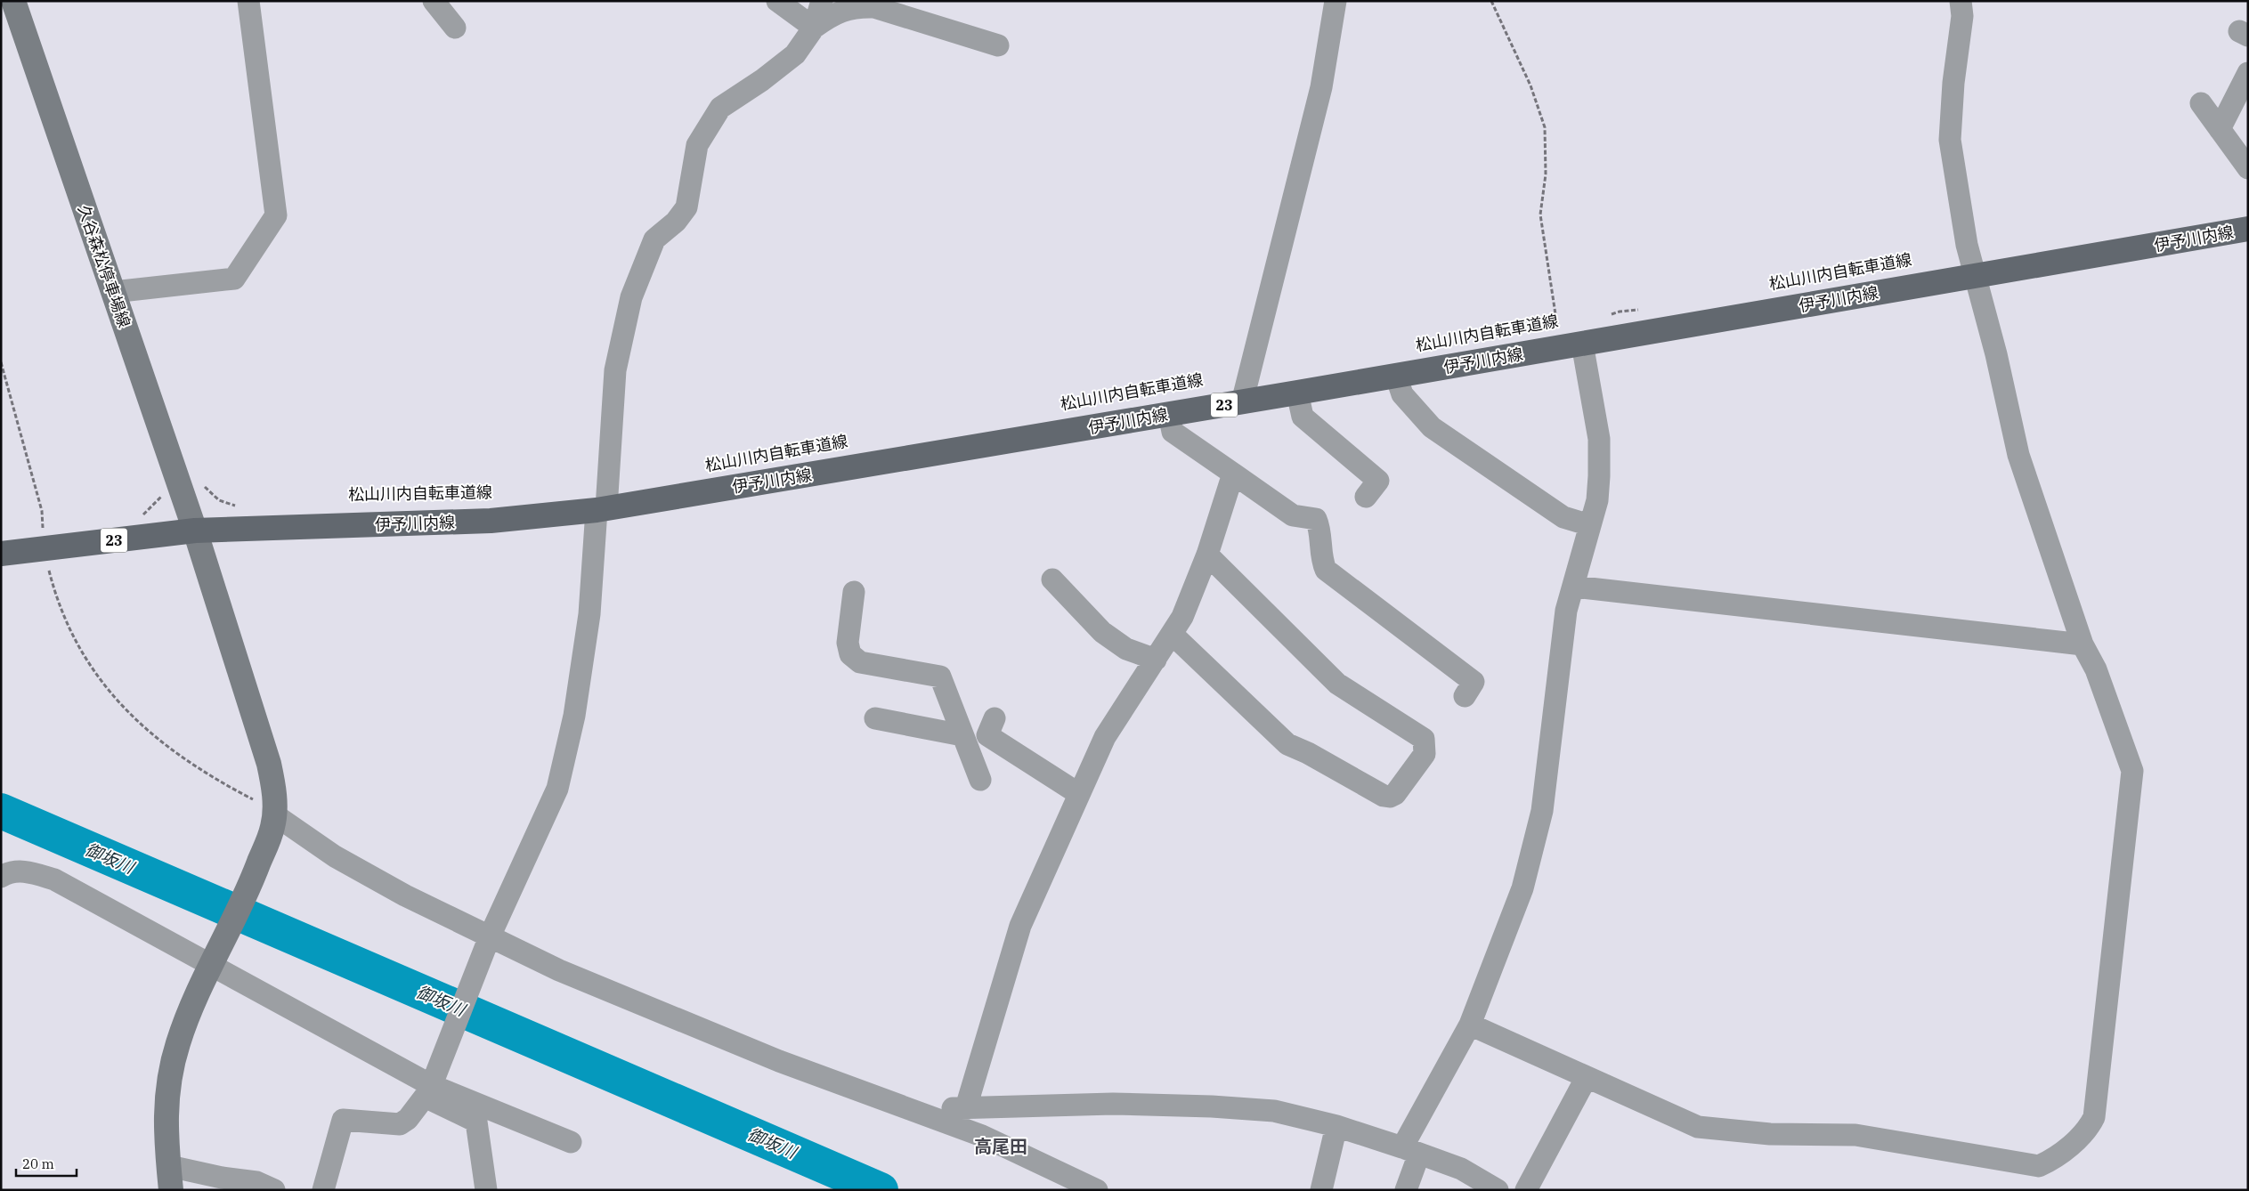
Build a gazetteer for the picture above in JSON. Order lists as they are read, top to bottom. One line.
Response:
{"streets":{"main road":["伊予川内線","23"],"street":["久谷森松停車場線"]},"crossings":[["伊予川内線","久谷森松停車場線"]],"districts":["高尾田"],"water":["御坂川"],"scale_bar":"20 m"}
